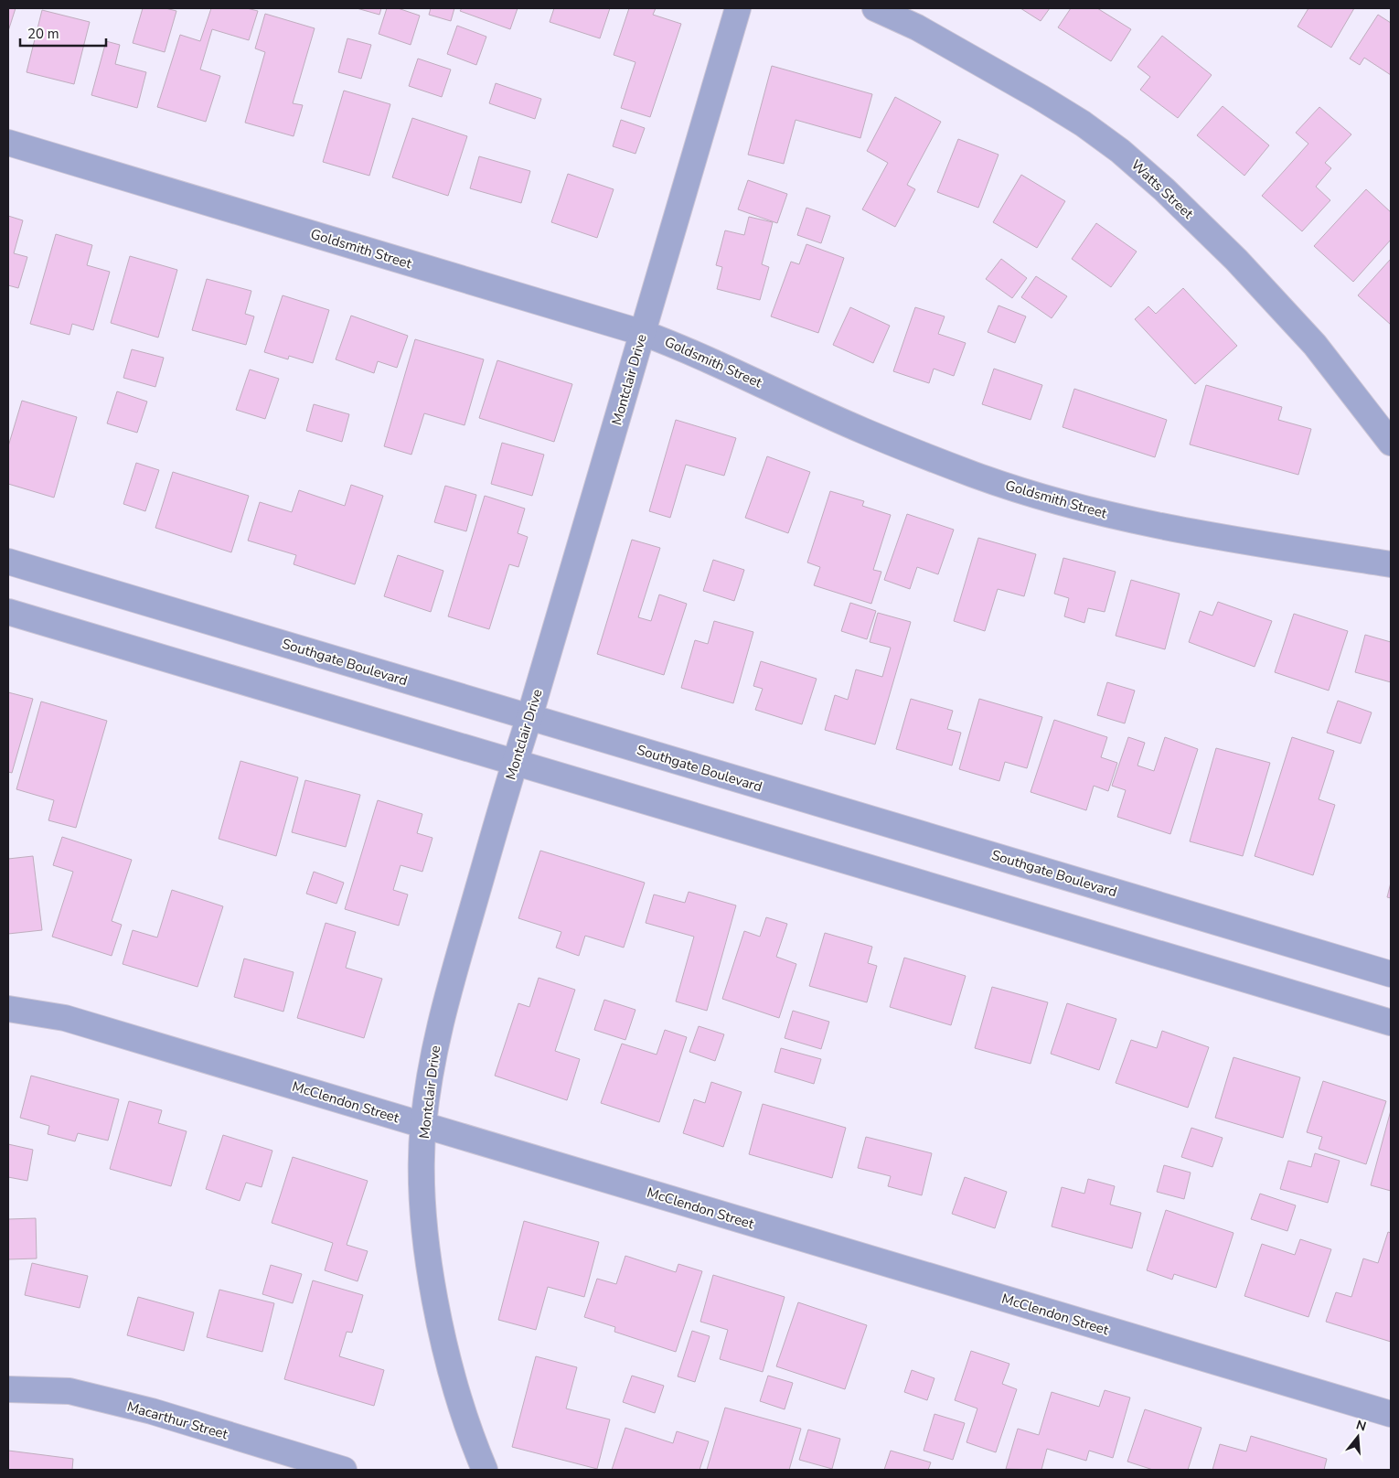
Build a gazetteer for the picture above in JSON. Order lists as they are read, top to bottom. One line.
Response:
{"streets":{"street":["Watts Street","Goldsmith Street","Montclair Drive","Southgate Boulevard","McClendon Street","Macarthur Street"]},"crossings":[["Goldsmith Street","Montclair Drive"],["Montclair Drive","Southgate Boulevard"],["Montclair Drive","McClendon Street"]],"scale_bar":"20 m","north":"top"}
